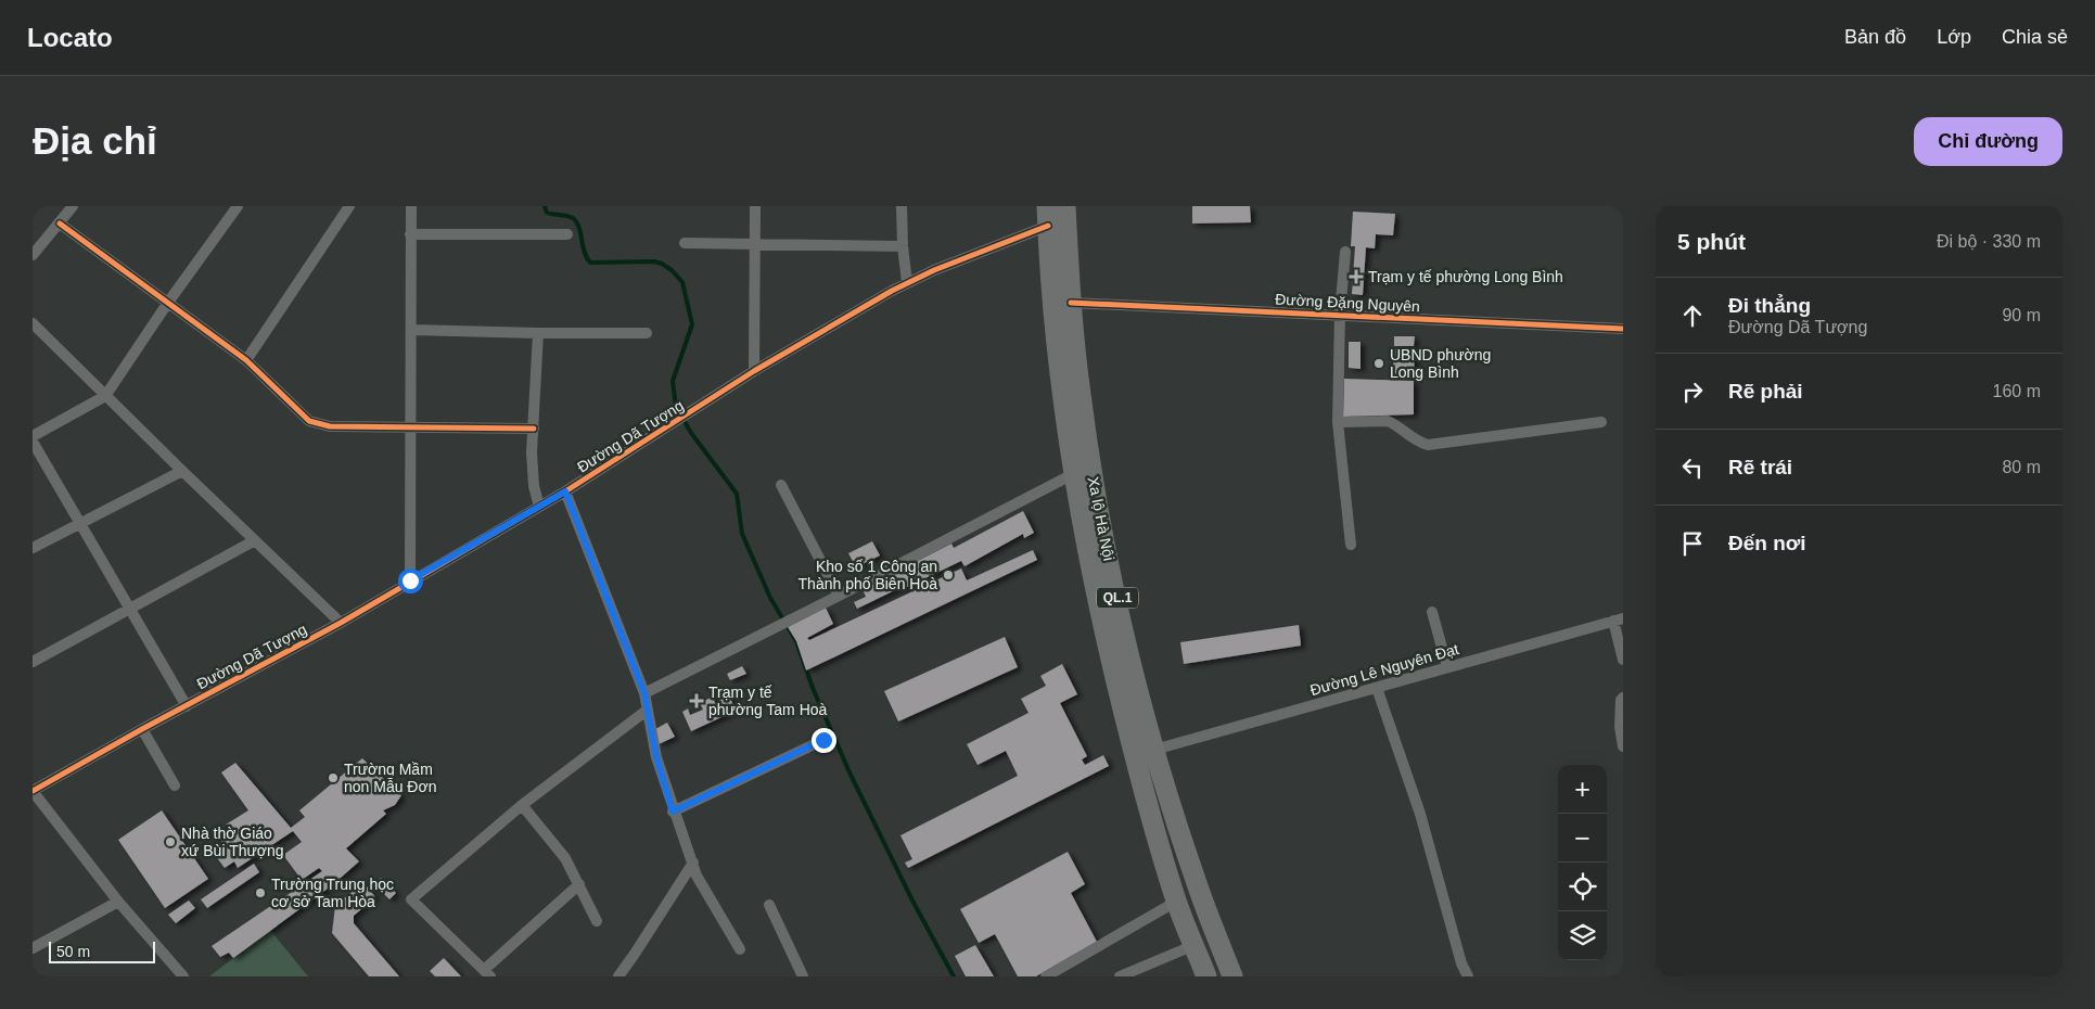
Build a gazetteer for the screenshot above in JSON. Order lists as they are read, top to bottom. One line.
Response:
{"streets":{"highway":["Xa lộ Hà Nội","QL.1"],"street":["Đường Đặng Nguyên","Đường Dã Tượng","Đường Lê Nguyên Đạt"]},"crossings":[["Đường Đặng Nguyên","Xa lộ Hà Nội"],["Xa lộ Hà Nội","Đường Lê Nguyên Đạt"]],"places":{"health":["Trạm y tế phường Long Bình","Trạm y tế phường Tam Hoà"],"other":["UBND phường Long Bình","Kho số 1 Công an Thành phố Biên Hoà","Trường Mầm non Mẫu Đơn","Nhà thờ Giáo xứ Bùi Thượng","Trường Trung học cơ sở Tam Hòa"]},"scale_bar":"50 m","page":{"header":"Locato","nav":["Bản đồ","Lớp","Chia sẻ"],"buttons":"Chỉ đường","title":"Địa chỉ","heading":["5 phút","Đi bộ · 330 m"],"list":[["Đi thẳng","Đường Dã Tượng","90 m"],["Rẽ phải","160 m"],["Rẽ trái","80 m"],"Đến nơi"],"map_buttons":["+","−"],"scale":"50 m"}}
